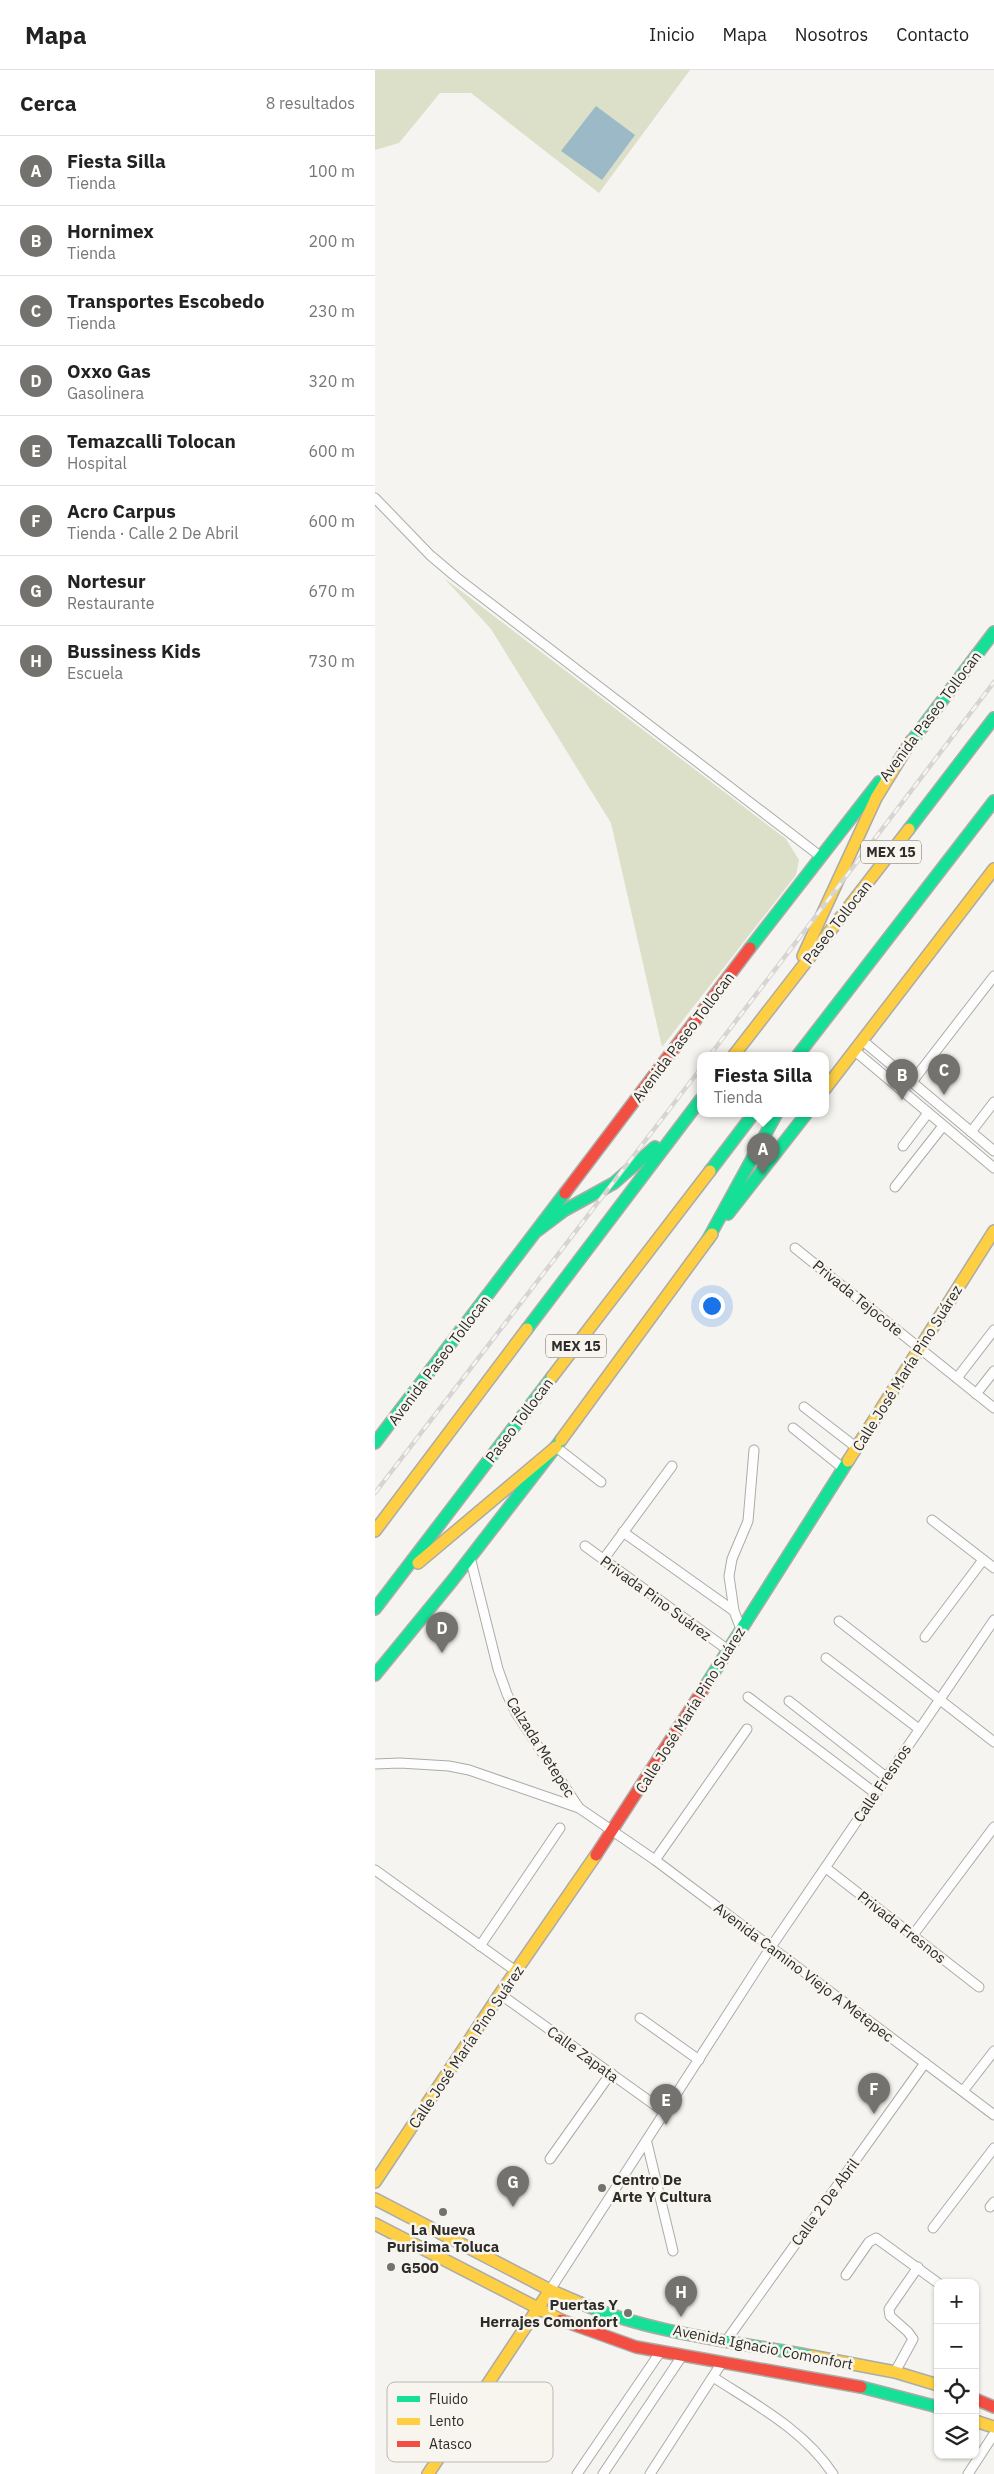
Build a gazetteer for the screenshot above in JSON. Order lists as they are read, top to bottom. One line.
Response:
{"streets":{"main road":["Avenida Paseo Tollocan","MEX 15","Paseo Tollocan","Calle José María Pino Suárez","Avenida Ignacio Comonfort"],"street":["Privada Tejocote","Privada Pino Suárez","Calzada Metepec","Calle Fresnos","Privada Fresnos","Avenida Camino Viejo A Metepec","Calle Zapata","Calle 2 De Abril"]},"crossings":[["Privada Tejocote","Calle José María Pino Suárez"],["Calle José María Pino Suárez","Privada Pino Suárez"],["Calle José María Pino Suárez","Calzada Metepec"],["Calle José María Pino Suárez","Avenida Camino Viejo A Metepec"],["Calle José María Pino Suárez","Calle Zapata"],["Calzada Metepec","Avenida Camino Viejo A Metepec"],["Calle Fresnos","Privada Fresnos"],["Calle Fresnos","Avenida Camino Viejo A Metepec"],["Calle Fresnos","Calle Zapata"],["Calle Fresnos","Avenida Ignacio Comonfort"],["Avenida Camino Viejo A Metepec","Calle 2 De Abril"],["Calle 2 De Abril","Avenida Ignacio Comonfort"]],"places":["Centro De Arte Y Cultura","La Nueva Purisima Toluca","G500","Puertas Y Herrajes Comonfort"],"legend":["Fluido","Lento","Atasco"],"page":{"header":"Mapa","nav":["Inicio","Mapa","Nosotros","Contacto"],"heading":["Cerca","8 resultados"],"list":[{"mark":"A","name":"Fiesta Silla","note":"Tienda","value":"100 m"},{"mark":"B","name":"Hornimex","note":"Tienda","value":"200 m"},{"mark":"C","name":"Transportes Escobedo","note":"Tienda","value":"230 m"},{"mark":"D","name":"Oxxo Gas","note":"Gasolinera","value":"320 m"},{"mark":"E","name":"Temazcalli Tolocan","note":"Hospital","value":"600 m"},{"mark":"F","name":"Acro Carpus","note":"Tienda · Calle 2 De Abril","value":"600 m"},{"mark":"G","name":"Nortesur","note":"Restaurante","value":"670 m"},{"mark":"H","name":"Bussiness Kids","note":"Escuela","value":"730 m"}],"popup":["Fiesta Silla","Tienda"],"pins":["C","B","A","D","F","E","G","H"],"map_buttons":["+","−"]}}
